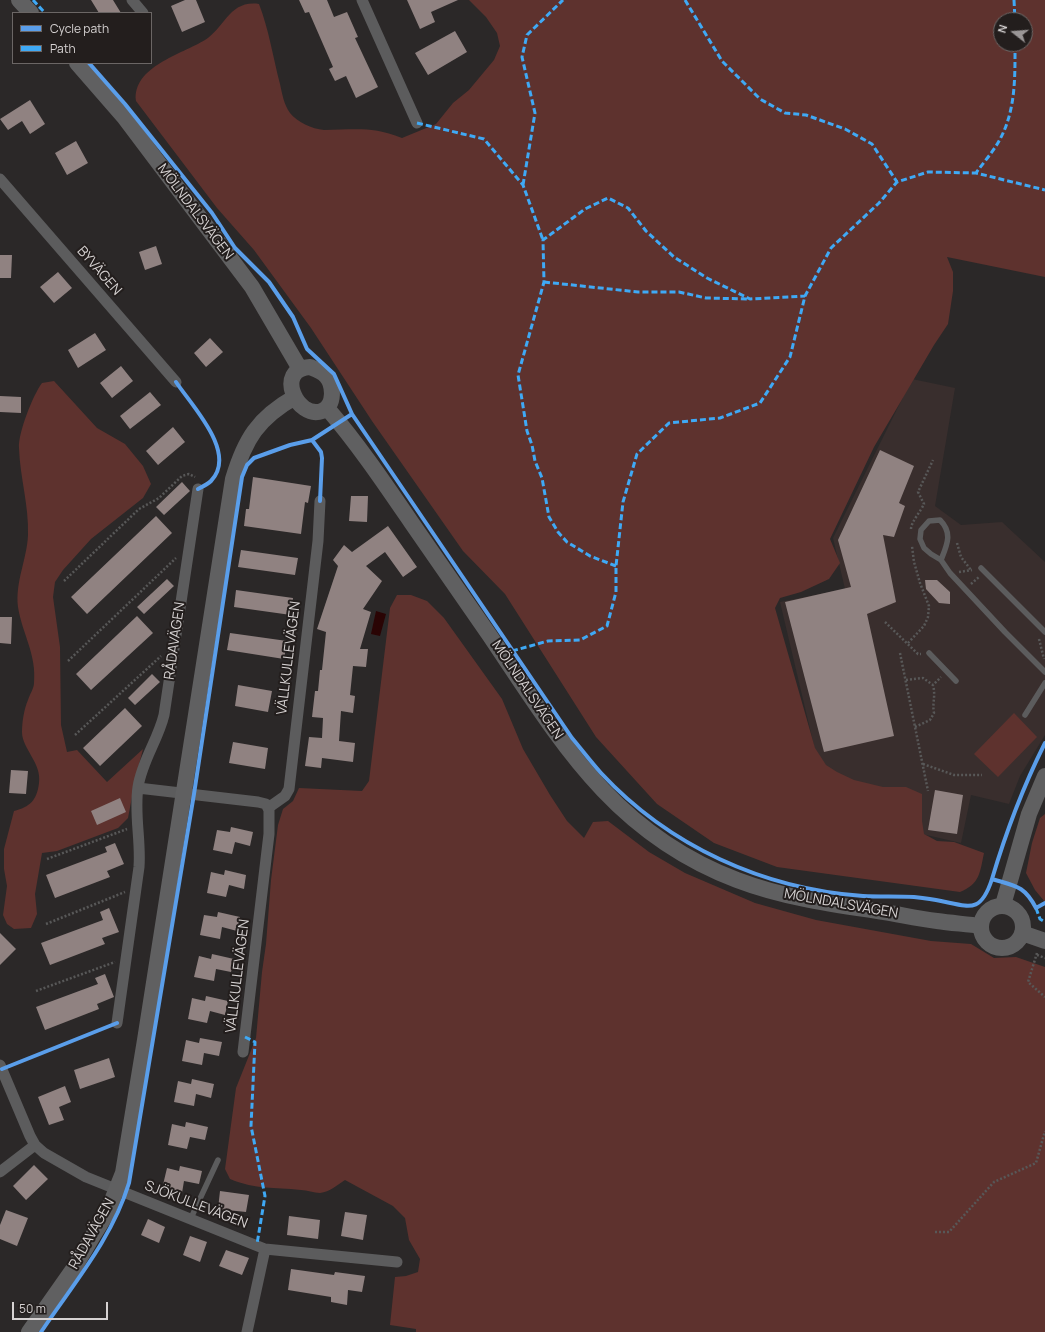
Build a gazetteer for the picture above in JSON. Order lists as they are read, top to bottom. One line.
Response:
{"streets":{"street":["MÖLNDALSVÄGEN","BYVÄGEN","RÅDAVÄGEN","VÄLLKULLEVÄGEN","SJÖKULLEVÄGEN"]},"crossings":[["MÖLNDALSVÄGEN","RÅDAVÄGEN"],["RÅDAVÄGEN","SJÖKULLEVÄGEN"]],"legend":["Cycle path","Path"],"scale_bar":"50 m","north":"left"}
